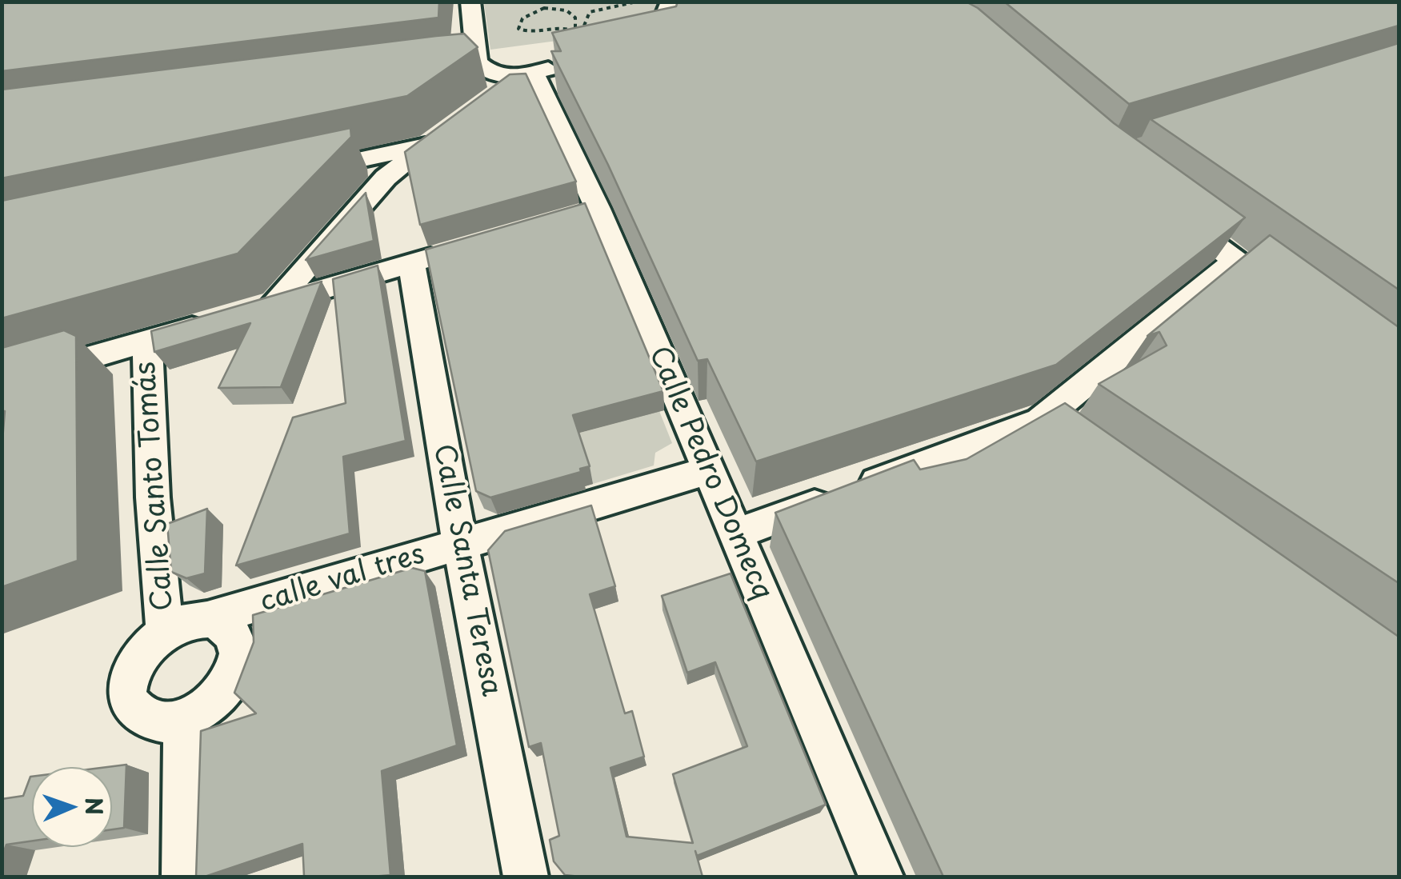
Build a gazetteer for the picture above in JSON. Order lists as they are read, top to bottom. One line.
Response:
{"streets":{"street":["Calle Pedro Domecq","Calle Santo Tomás","Calle Santa Teresa","calle val tres"]},"crossings":[["Calle Pedro Domecq","calle val tres"],["Calle Santo Tomás","calle val tres"],["Calle Santa Teresa","calle val tres"]],"north":"right"}
